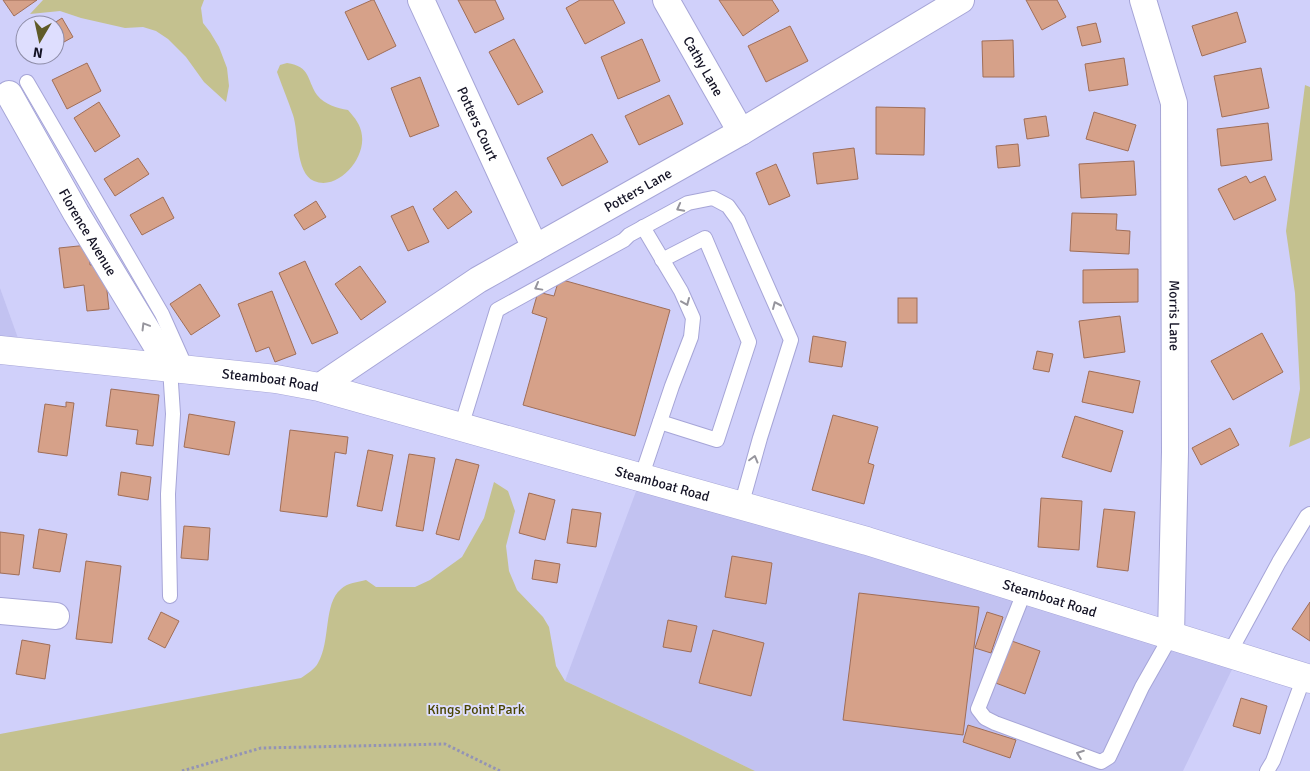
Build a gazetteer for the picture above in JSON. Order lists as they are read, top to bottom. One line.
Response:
{"streets":{"street":["Cathy Lane","Potters Court","Potters Lane","Florence Avenue","Morris Lane","Steamboat Road"]},"crossings":[["Cathy Lane","Potters Lane"],["Potters Court","Potters Lane"],["Potters Lane","Steamboat Road"],["Florence Avenue","Steamboat Road"],["Morris Lane","Steamboat Road"]],"one_way":["Florence Avenue"],"parks":["Kings Point Park"],"north":"bottom"}
